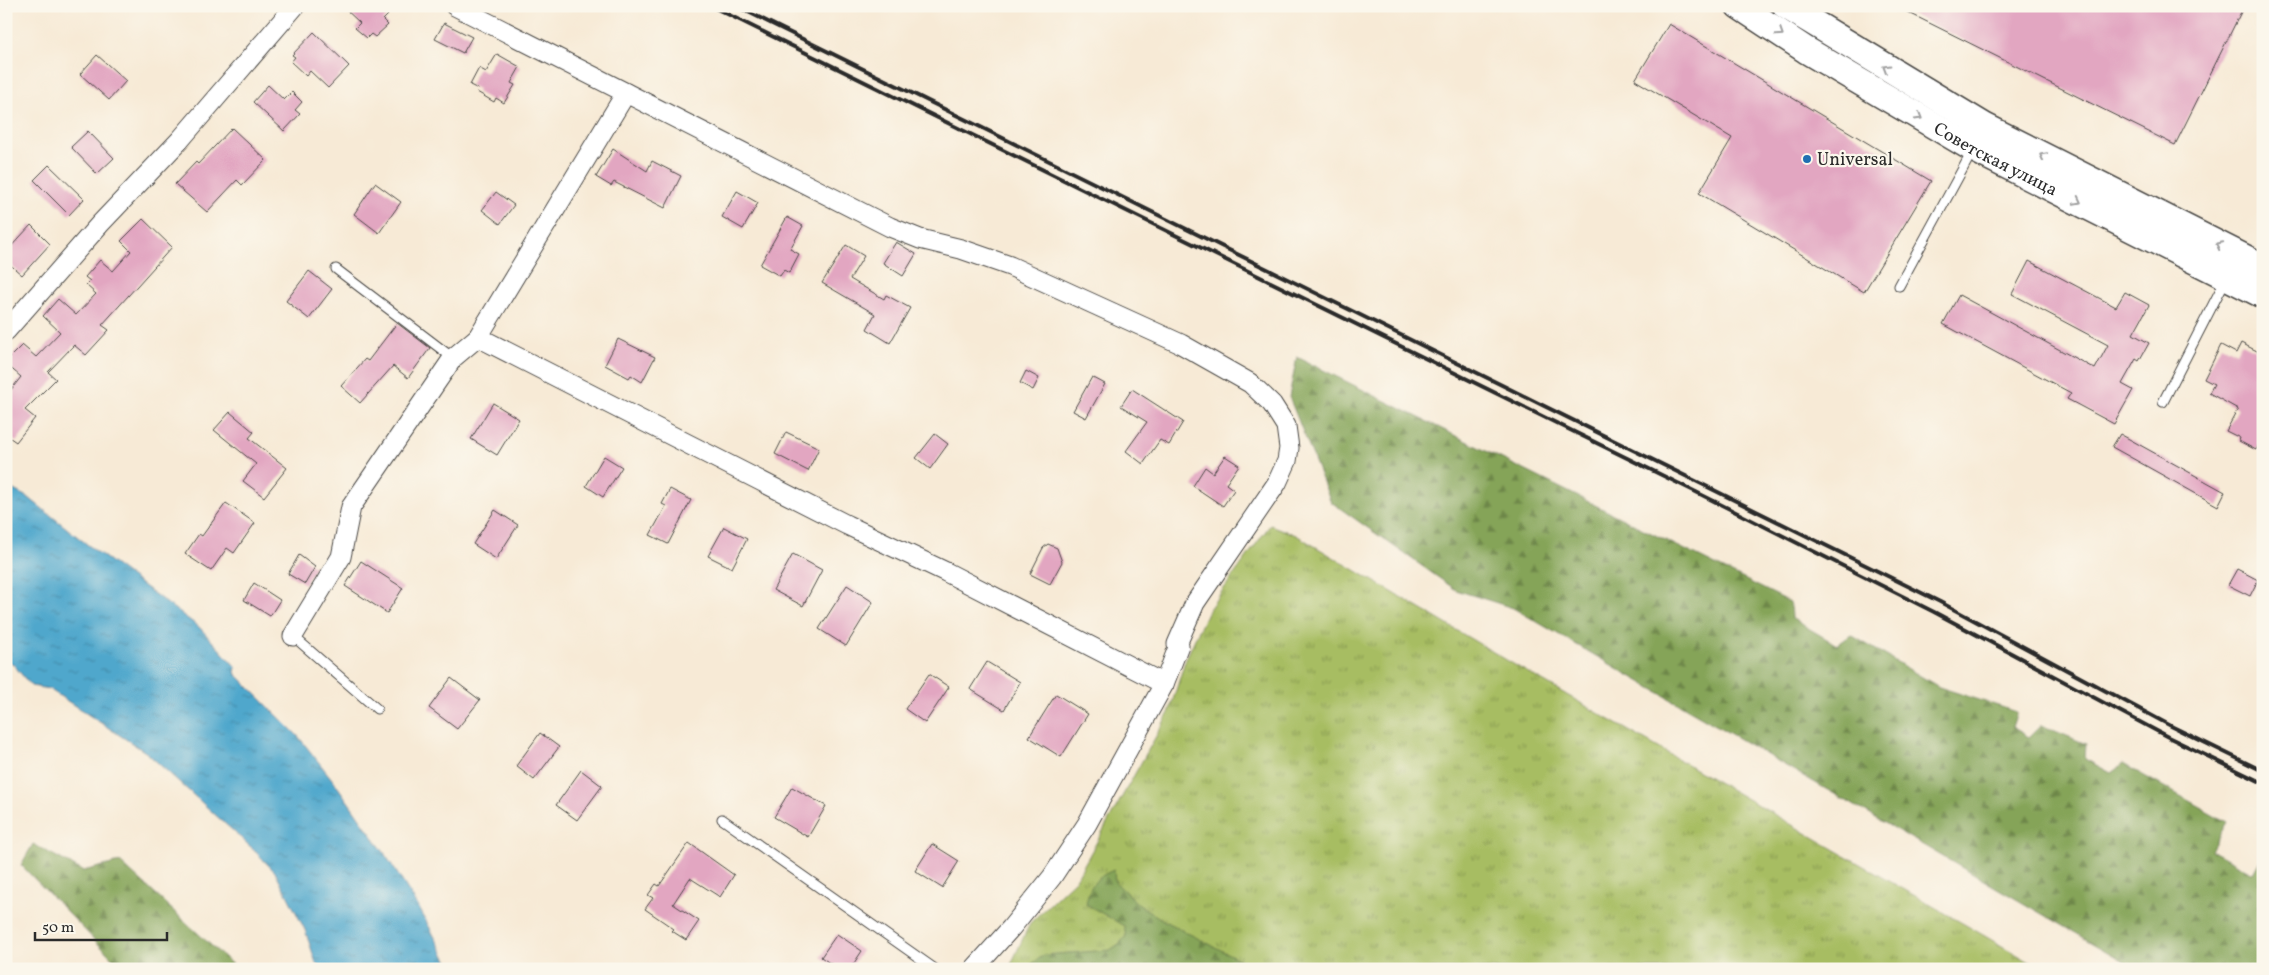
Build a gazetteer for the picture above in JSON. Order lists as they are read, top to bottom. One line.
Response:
{"streets":{"main road":["Советская улица"]},"places":["Universal"],"scale_bar":"50 m"}
